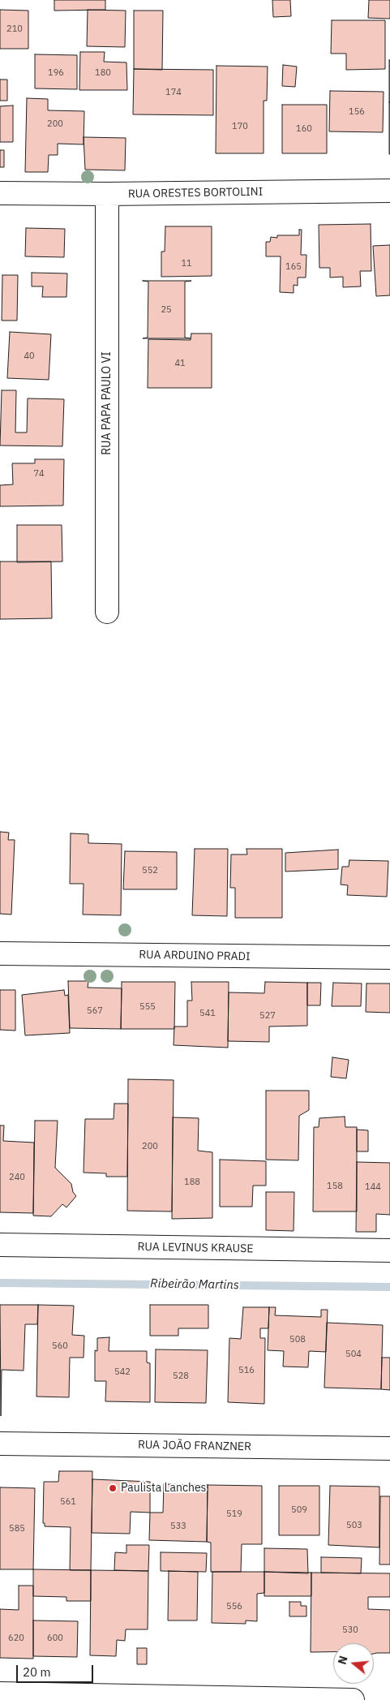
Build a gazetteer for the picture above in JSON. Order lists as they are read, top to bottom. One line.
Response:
{"streets":{"street":["RUA ORESTES BORTOLINI","RUA PAPA PAULO VI","RUA ARDUINO PRADI","RUA LEVINUS KRAUSE","RUA JOÃO FRANZNER"]},"crossings":[["RUA ORESTES BORTOLINI","RUA PAPA PAULO VI"]],"water":["Ribeirão Martins"],"places":["Paulista Lanches"],"house_numbers":["210","196","180","174","156","200","170","160","11","165","25","40","41","74","552","555","567","541","527","200","240","188","158","144","508","560","504","516","542","528","561","509","519","503","533","585","556","530","620","600"],"scale_bar":"20 m","north":"left"}
